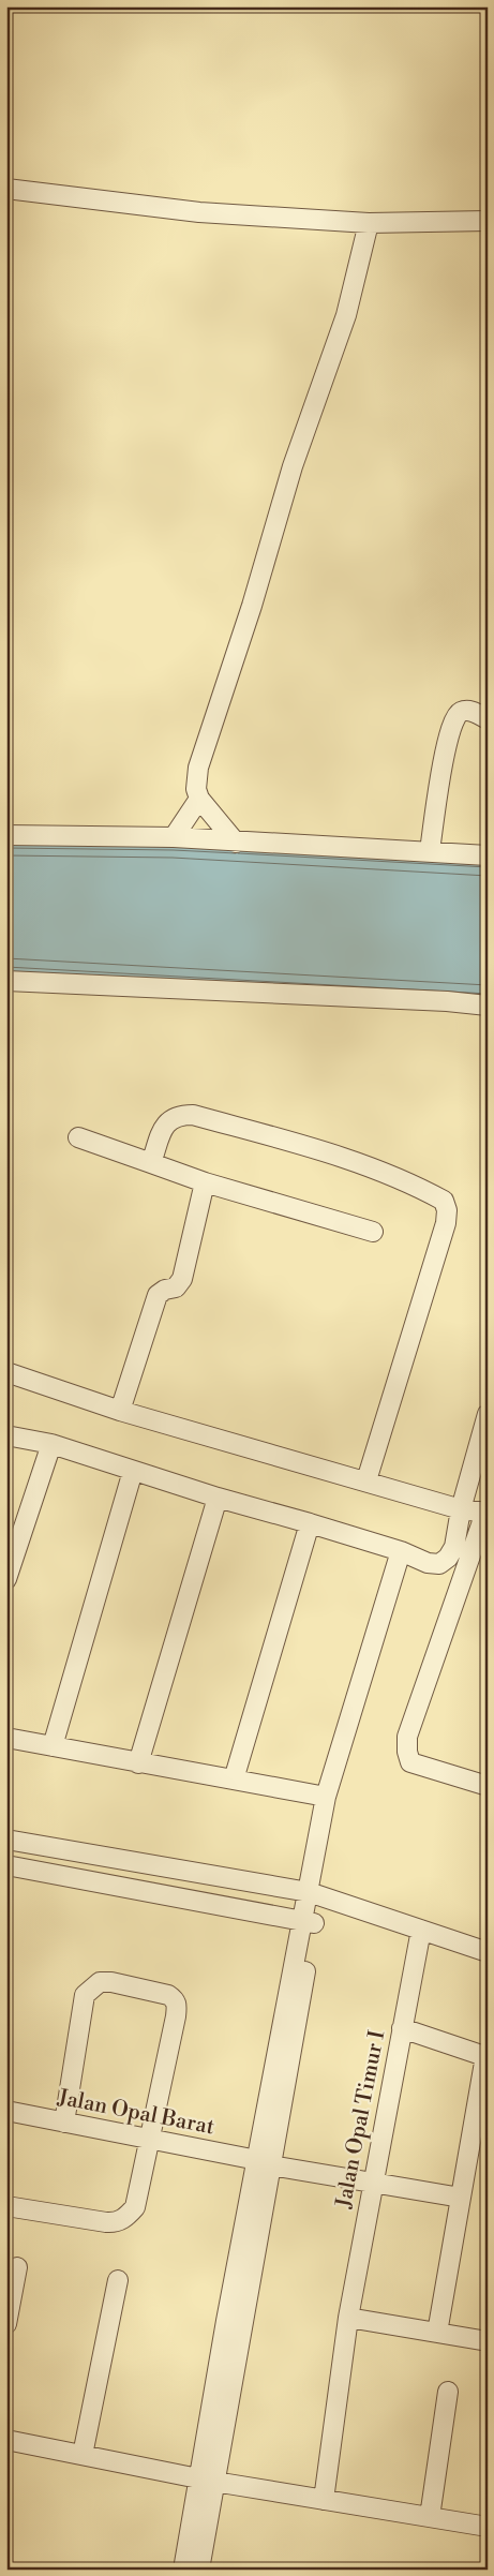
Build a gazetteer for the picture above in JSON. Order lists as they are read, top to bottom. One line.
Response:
{"streets":{"street":["Jalan Opal Barat","Jalan Opal Timur I"]},"crossings":[["Jalan Opal Barat","Jalan Opal Timur I"]]}
